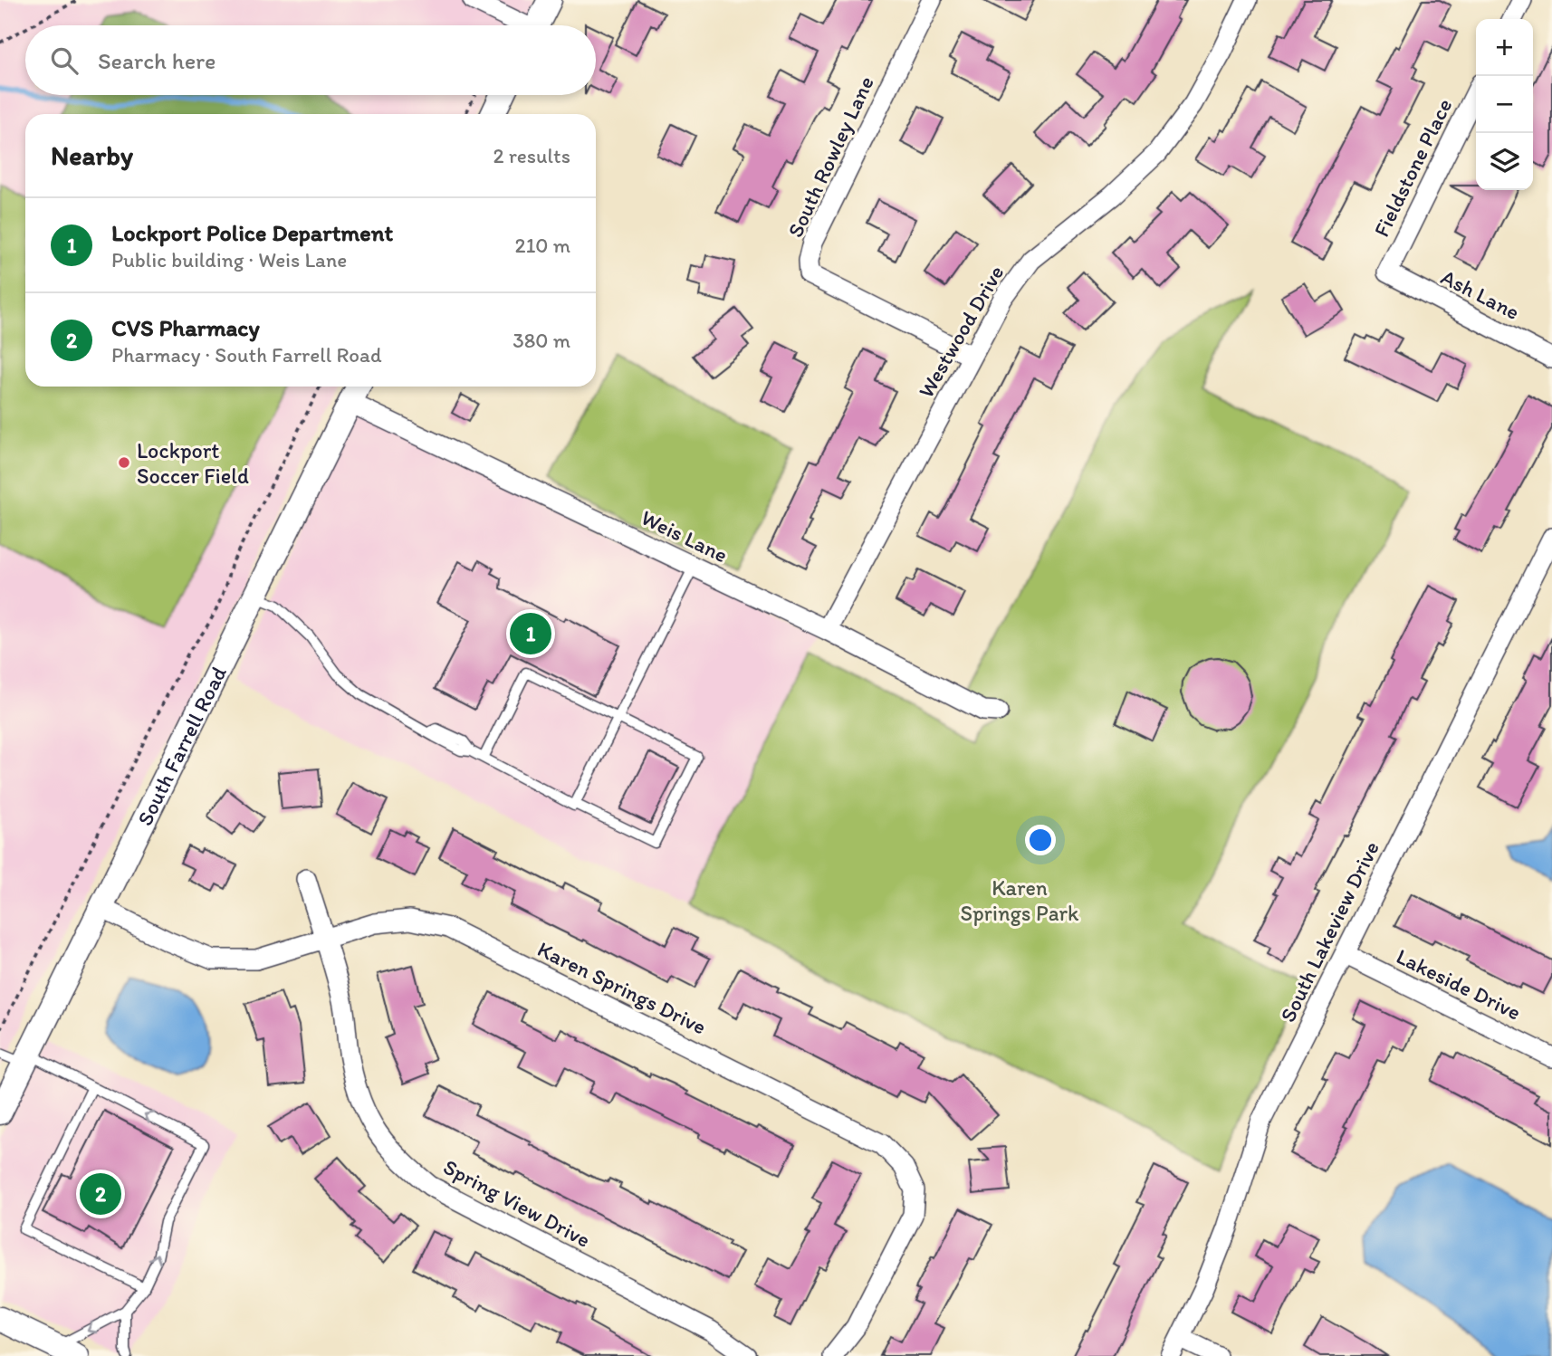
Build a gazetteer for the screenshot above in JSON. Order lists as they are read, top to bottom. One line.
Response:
{"streets":{"street":["South Rowley Lane","Fieldstone Place","Ash Lane","Westwood Drive","Weis Lane","South Farrell Road","South Lakeview Drive","Lakeside Drive","Karen Springs Drive","Spring View Drive"]},"crossings":[["South Rowley Lane","Westwood Drive"],["Fieldstone Place","Ash Lane"],["Westwood Drive","Weis Lane"],["Weis Lane","South Farrell Road"],["South Farrell Road","Karen Springs Drive"],["South Lakeview Drive","Lakeside Drive"],["Karen Springs Drive","Spring View Drive"]],"parks":["Karen Springs Park"],"places":["Lockport Soccer Field"],"page":{"map_buttons":["+","−"],"search":"Search here","heading":["Nearby","2 results"],"list":[{"mark":"1","name":"Lockport Police Department","note":"Public building · Weis Lane","value":"210 m"},{"mark":"2","name":"CVS Pharmacy","note":"Pharmacy · South Farrell Road","value":"380 m"}],"pins":["1","2"]}}
